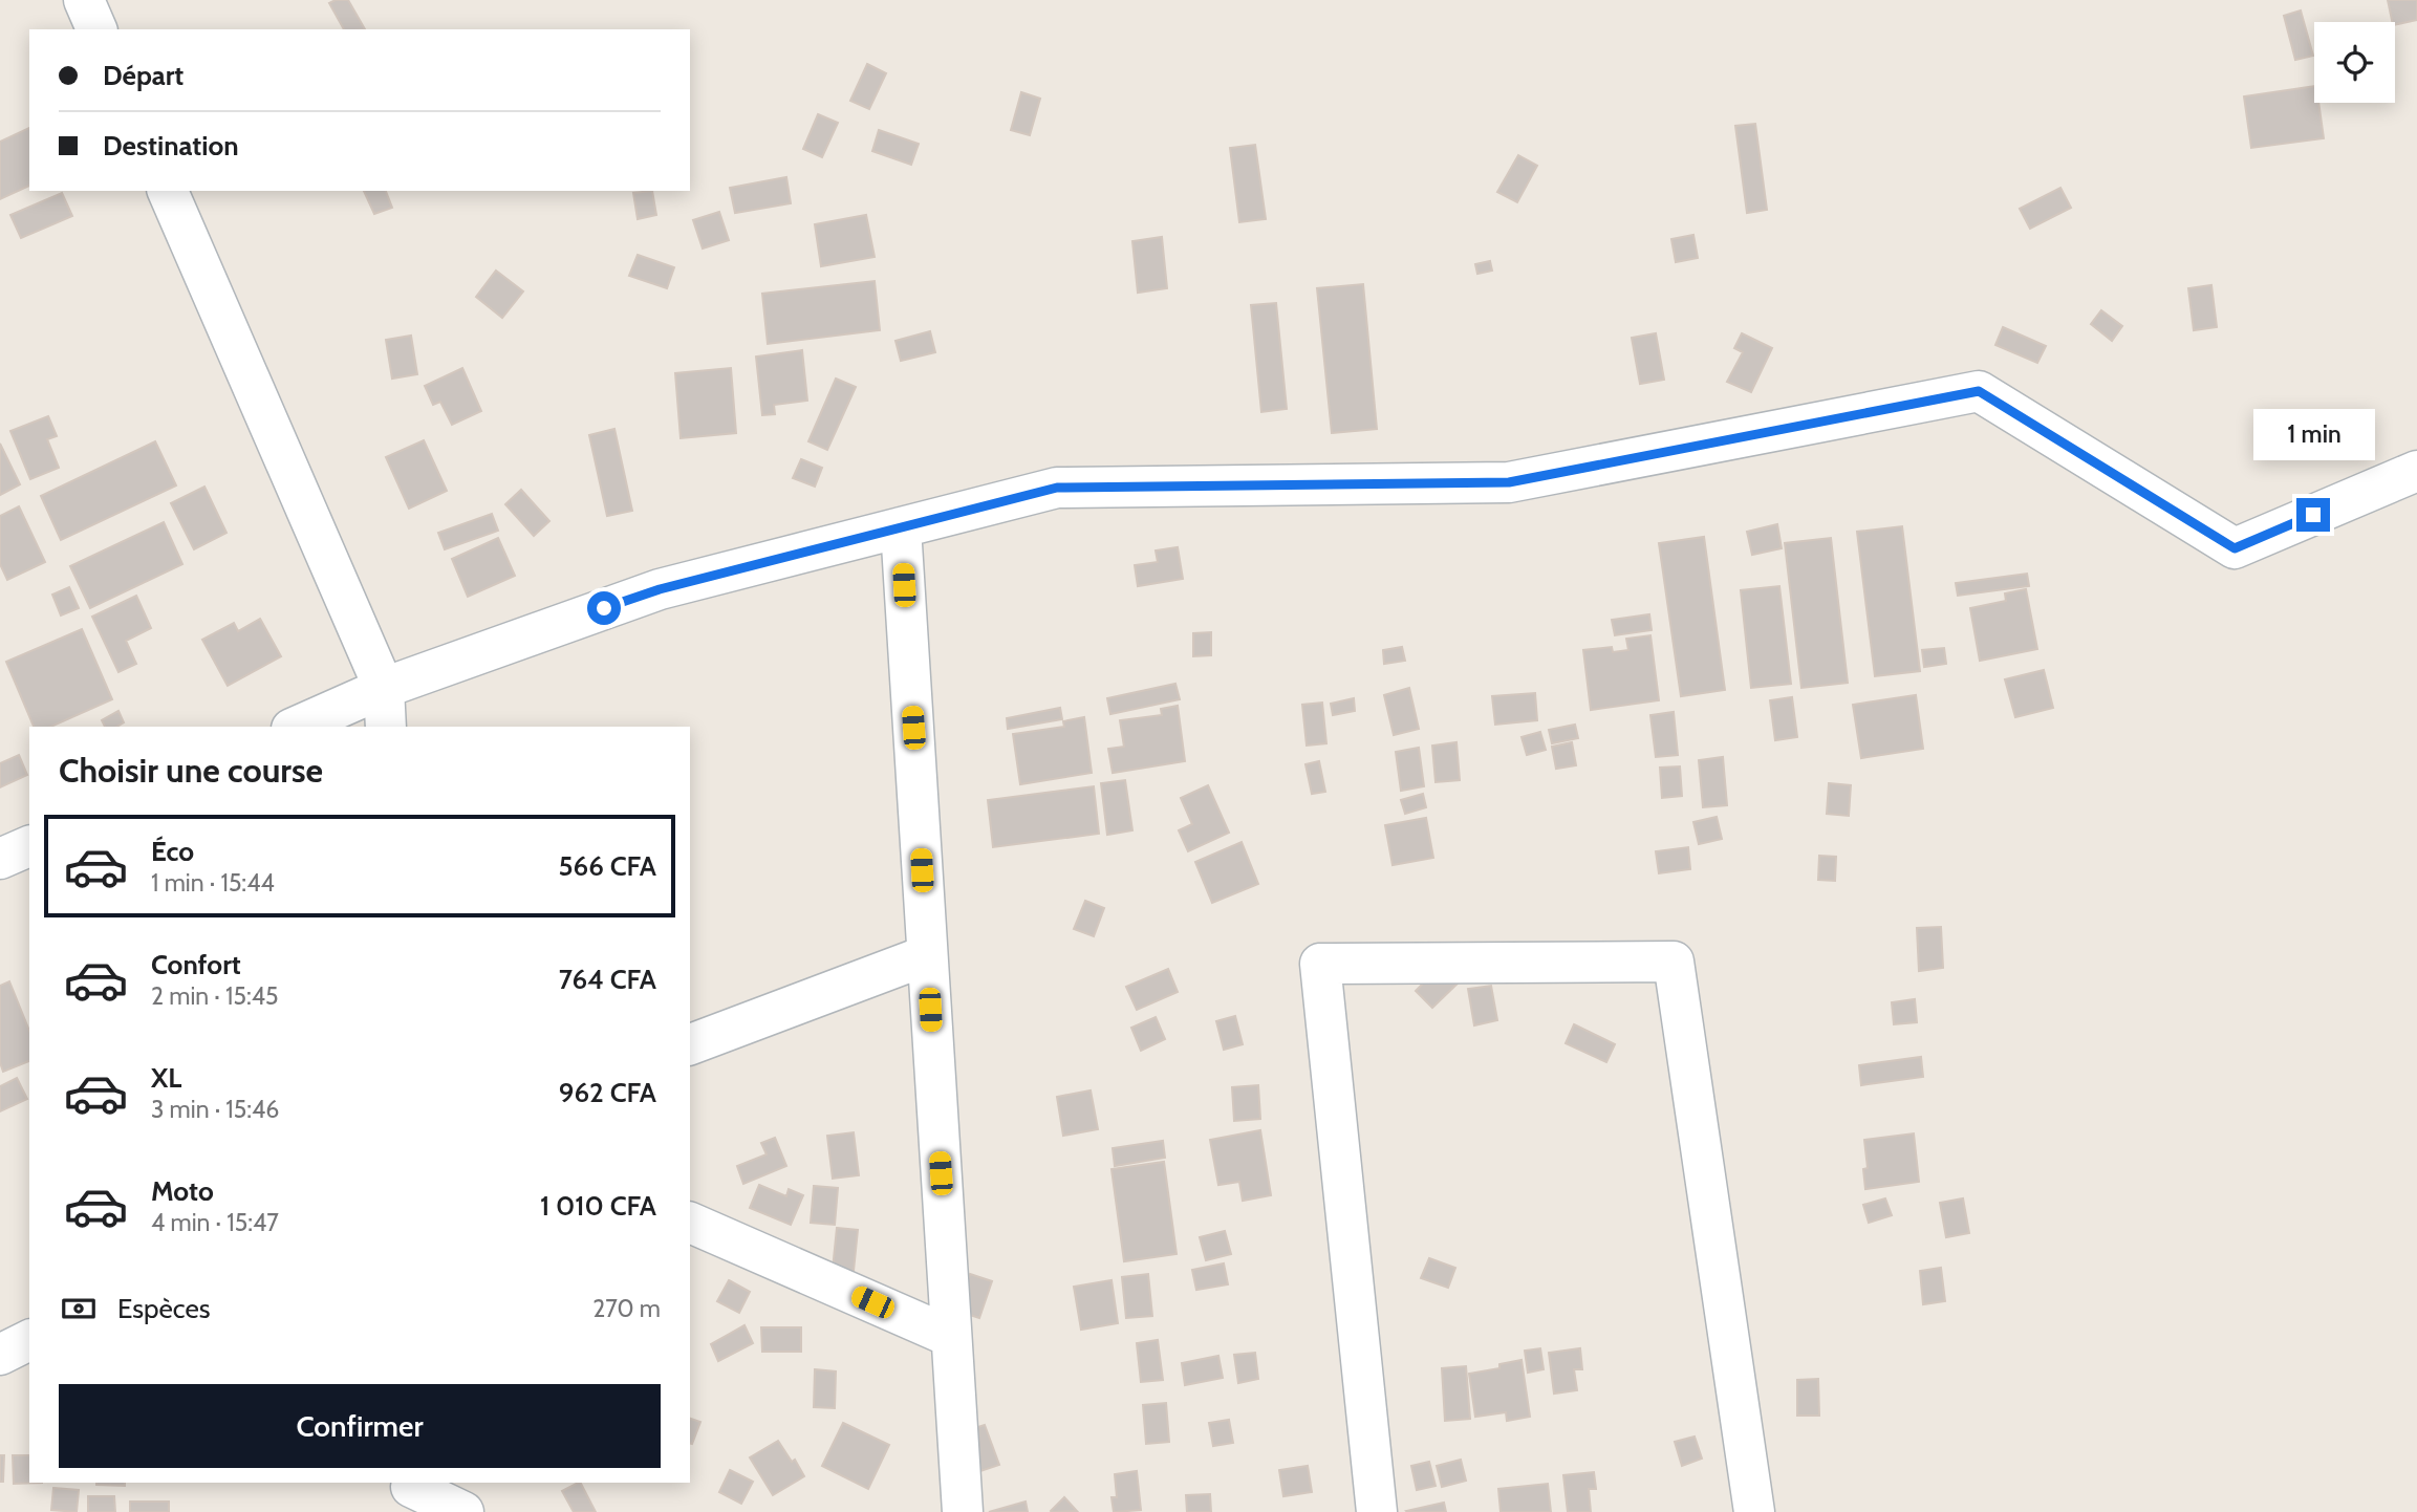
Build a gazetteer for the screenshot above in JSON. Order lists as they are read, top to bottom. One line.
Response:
{"page":{"banner":["Départ","Destination"],"bubble":"1 min","heading":"Choisir une course","list":[{"name":"Éco","note":"1 min · 15:44","value":"566 CFA"},{"name":"Confort","note":"2 min · 15:45","value":"764 CFA"},{"name":"XL","note":"3 min · 15:46","value":"962 CFA"},{"name":"Moto","note":"4 min · 15:47","value":"1 010 CFA"}],"pay":["Espèces","270 m"],"buttons":"Confirmer"}}
